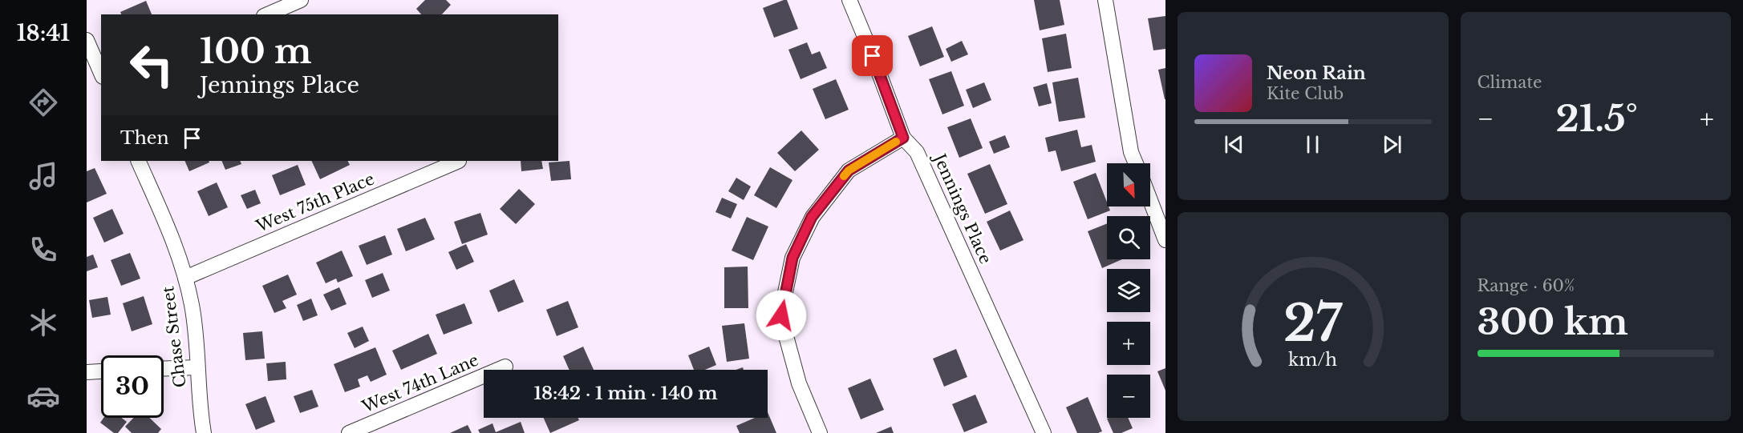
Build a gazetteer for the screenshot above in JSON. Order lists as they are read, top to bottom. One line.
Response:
{"streets":{"street":["West 75th Place","Jennings Place","Chase Street","West 74th Lane"]},"crossings":[["West 75th Place","Chase Street"]],"north":"bottom right","page":{"tabs":"18:41","tile":["Climate",["Range · 60%","300 km"]],"turn":["100 m","Jennings Place"],"song":["Neon Rain","Kite Club"],"heat":["−","21.5°","+"],"then":"Then","map_buttons":["+","−"],"limit":"30","trip":"18:42 · 1 min · 140 m","gauge":["27","km/h"]}}
